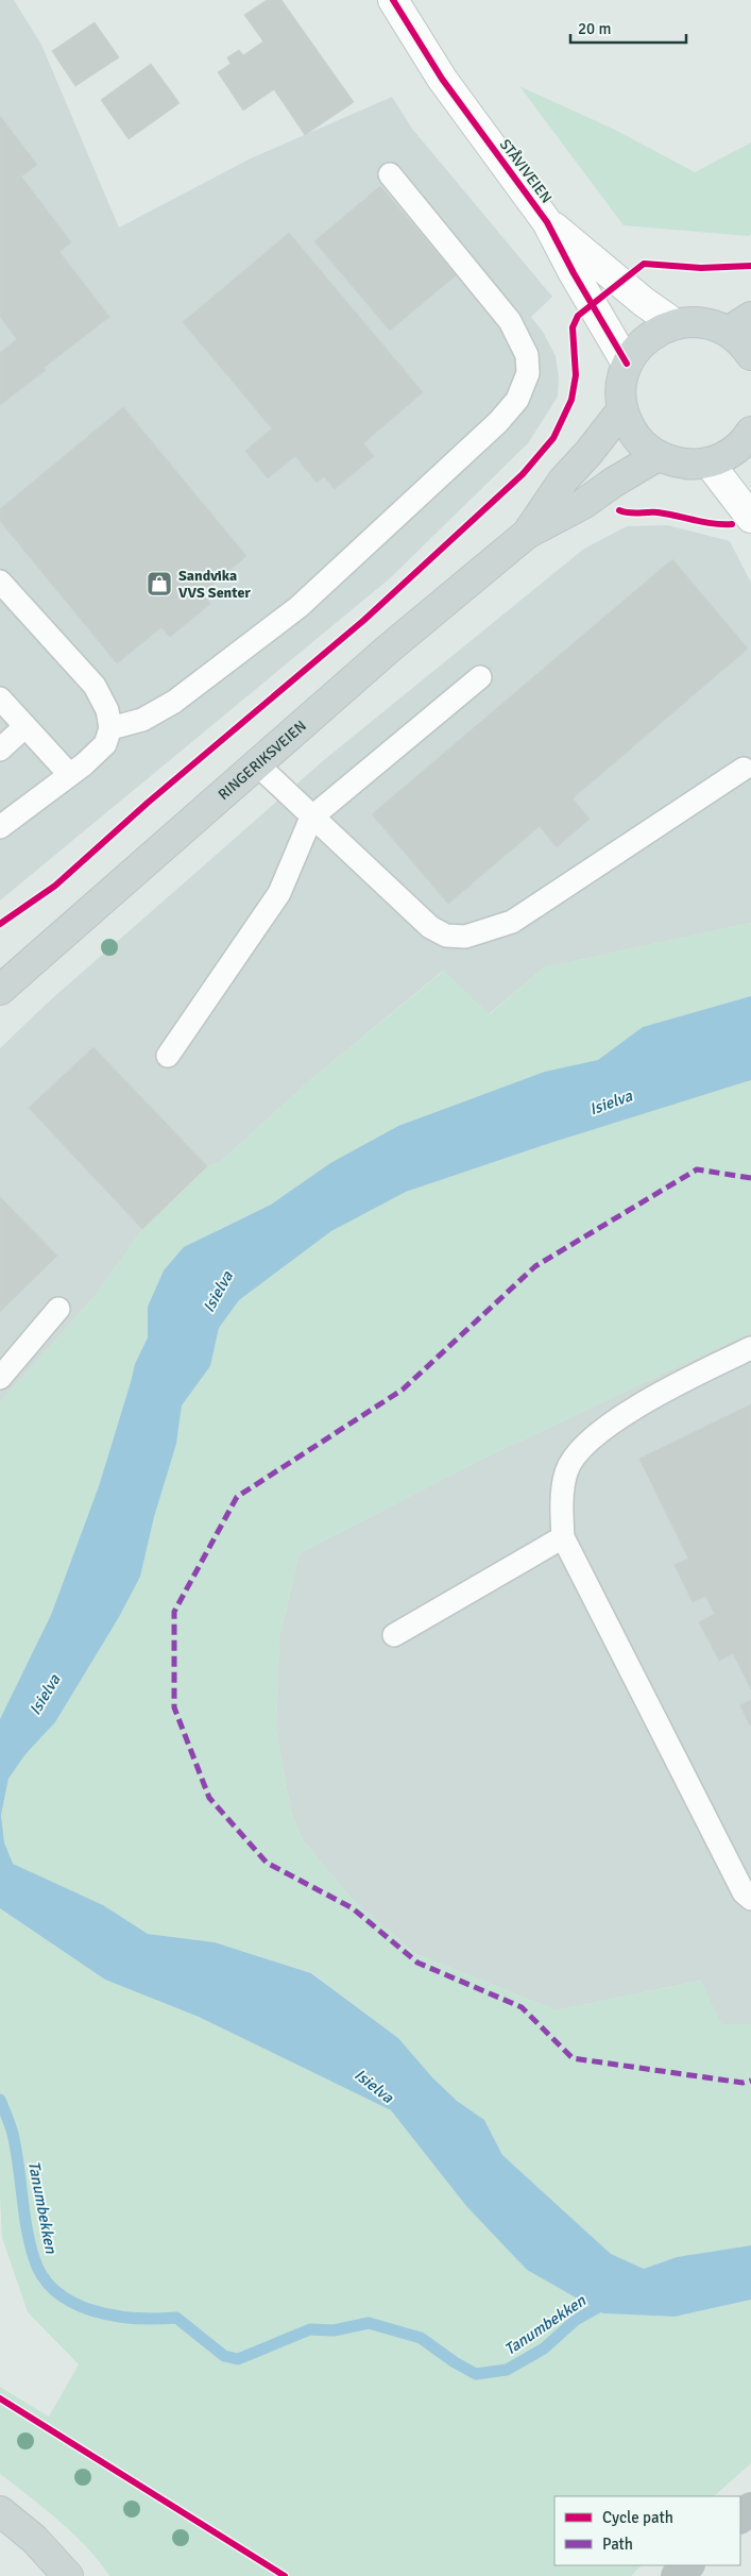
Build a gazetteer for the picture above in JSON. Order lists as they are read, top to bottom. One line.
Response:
{"streets":{"main road":["RINGERIKSVEIEN"],"street":["STÅVIVEIEN"]},"water":["Isielva","Tanumbekken"],"places":{"shop":["Sandvika VVS Senter"]},"legend":["Cycle path","Path"],"scale_bar":"20 m"}
